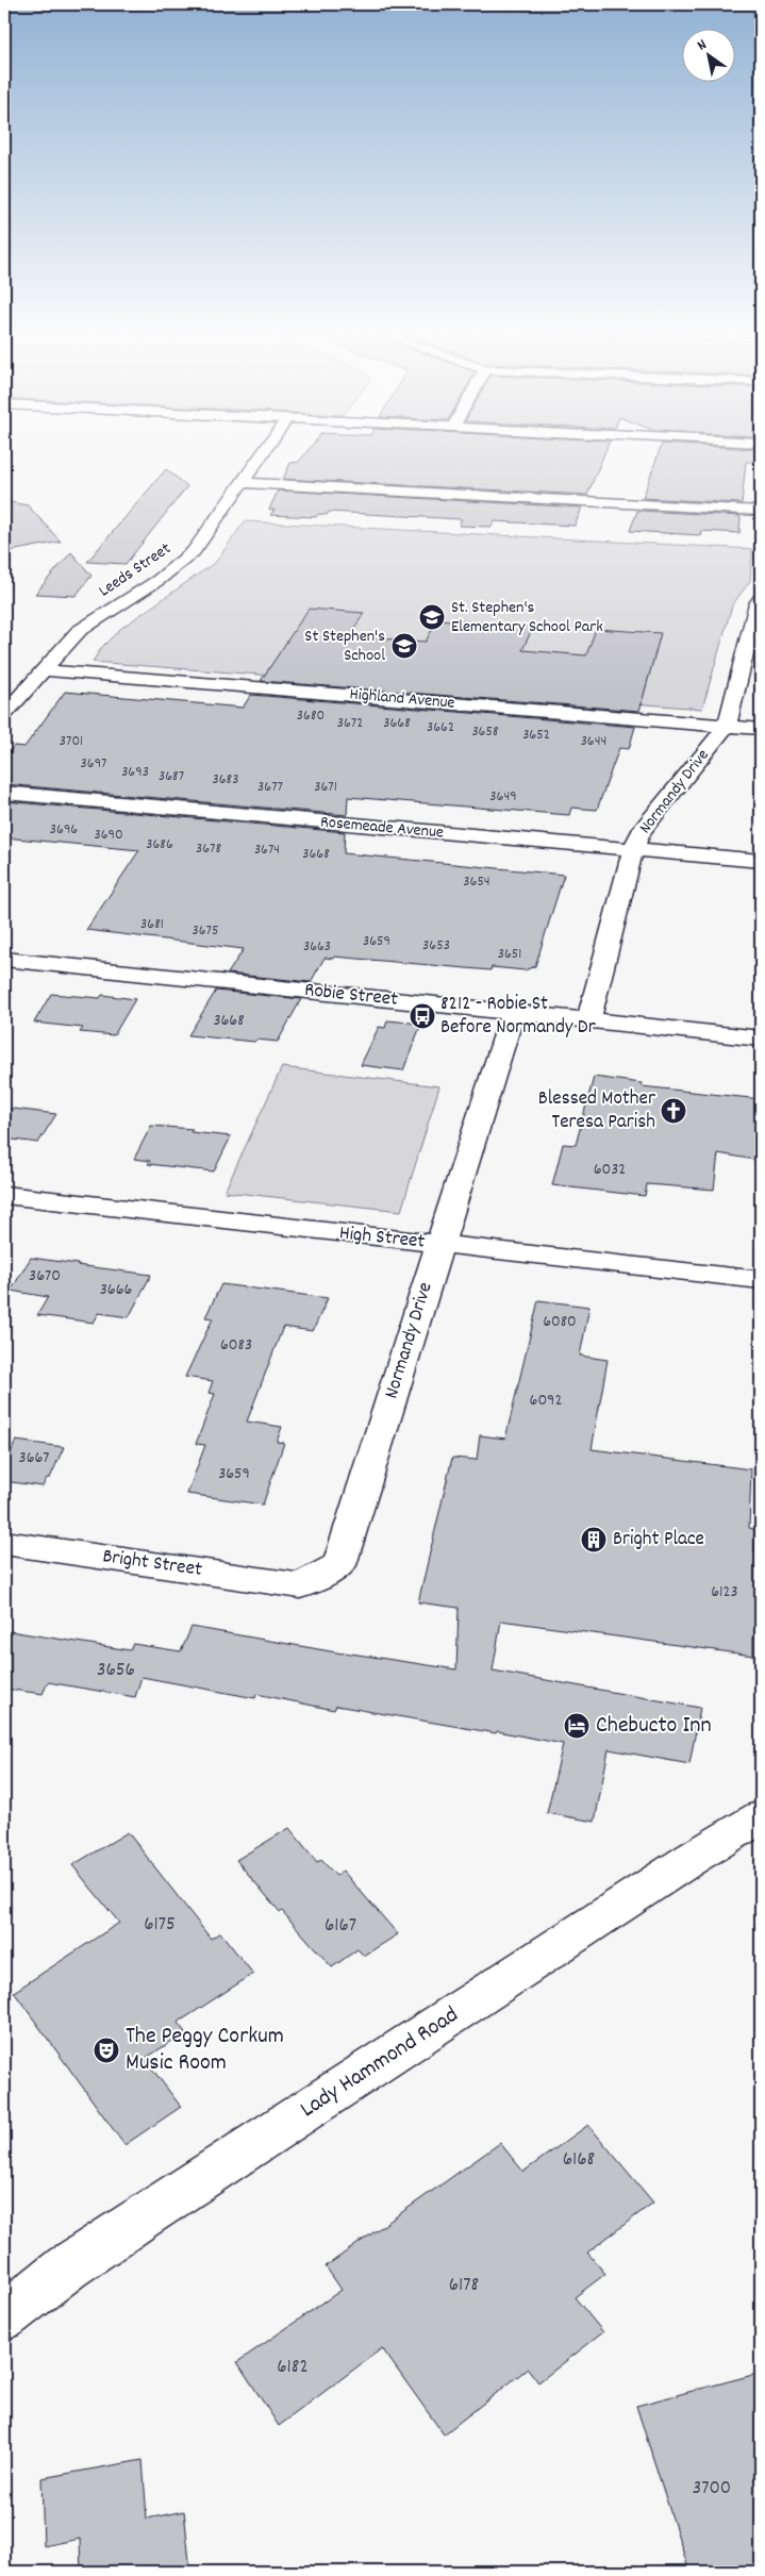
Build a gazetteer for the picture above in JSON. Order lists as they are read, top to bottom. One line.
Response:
{"streets":{"street":["Leeds Street","Highland Avenue","Normandy Drive","Rosemeade Avenue","Robie Street","High Street","Bright Street","Lady Hammond Road"]},"crossings":[["Leeds Street","Highland Avenue"],["Highland Avenue","Normandy Drive"],["Normandy Drive","Rosemeade Avenue"],["Normandy Drive","Robie Street"],["Normandy Drive","High Street"],["Normandy Drive","Bright Street"]],"places":{"school or university":["St. Stephen's Elementary School Park","St Stephen's School"],"bus stop":["8212 - Robie St Before Normandy Dr"],"church":["Blessed Mother Teresa Parish"],"building":["Bright Place"],"hotel":["Chebucto Inn"],"theatre":["The Peggy Corkum Music Room"]},"house_numbers":["3680","3672","3668","3662","3658","3652","3701","3644","3697","3693","3687","3683","3677","3671","3649","3696","3690","3686","3678","3674","3668","3654","3681","3675","3659","3653","3663","3651","3668","6032","3670","3666","6080","6083","6092","3667","3659","6123","3656","6175","6167","6168","6178","6182","3700"],"north":"top left"}
